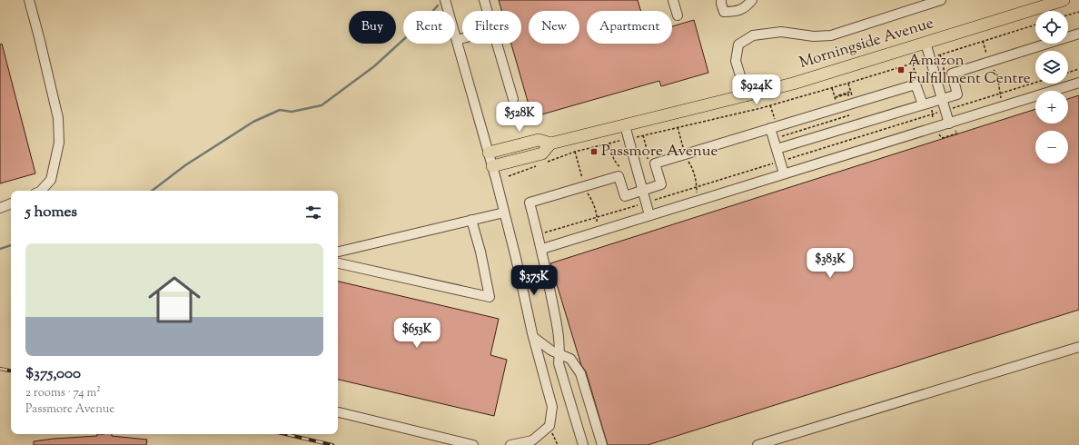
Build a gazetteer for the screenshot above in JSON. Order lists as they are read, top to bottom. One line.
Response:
{"streets":{"main road":["Morningside Avenue"]},"places":{"transit":["Amazon Fulfillment Centre","Passmore Avenue"]},"page":{"map_buttons":["+","−"],"chip":["Buy","Rent","Filters","New","Apartment"],"price":["$924K","$528K","$383K","$375K","$653K"],"heading":"5 homes","list":[{"name":"$375,000","note":"2 rooms · 74 m² · Passmore Avenue"}]}}
